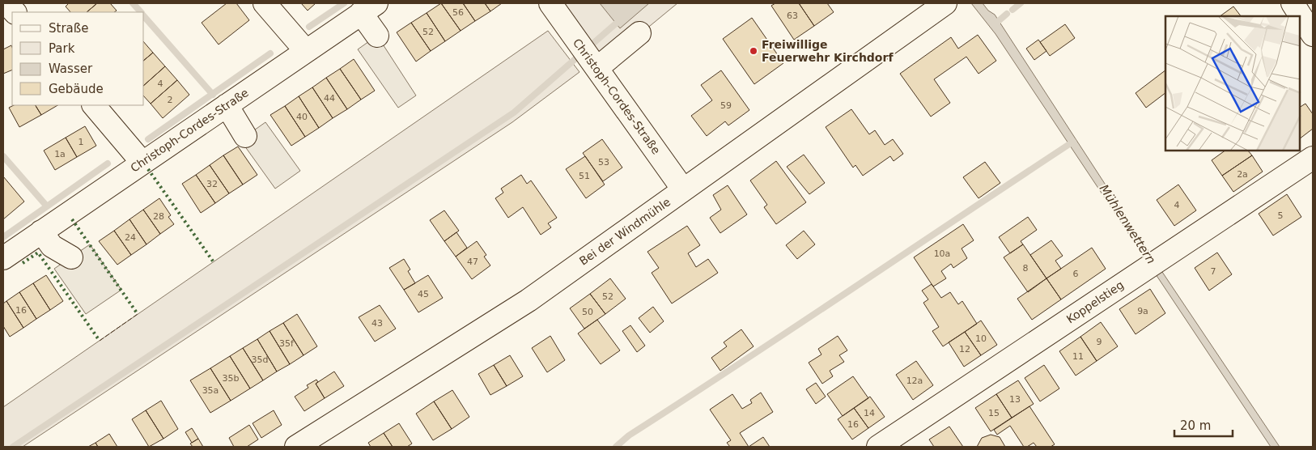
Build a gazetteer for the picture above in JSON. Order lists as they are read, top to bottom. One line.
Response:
{"streets":{"street":["Christoph-Cordes-Straße","Bei der Windmühle","Koppelstieg"]},"crossings":[["Christoph-Cordes-Straße","Bei der Windmühle"]],"water":["Mühlenwettern"],"places":["Freiwillige Feuerwehr Kirchdorf"],"house_numbers":["56","63","52","4","44","2","59","40","1","1a","53","2a","51","32","4","5","28","24","10a","47","8","7","6","45","52","16","9a","50","43","10","9","35f","12","11","35d","35b","12a","35a","13","14","15","16"],"legend":["Straße","Park","Wasser","Gebäude"],"scale_bar":"20 m"}
